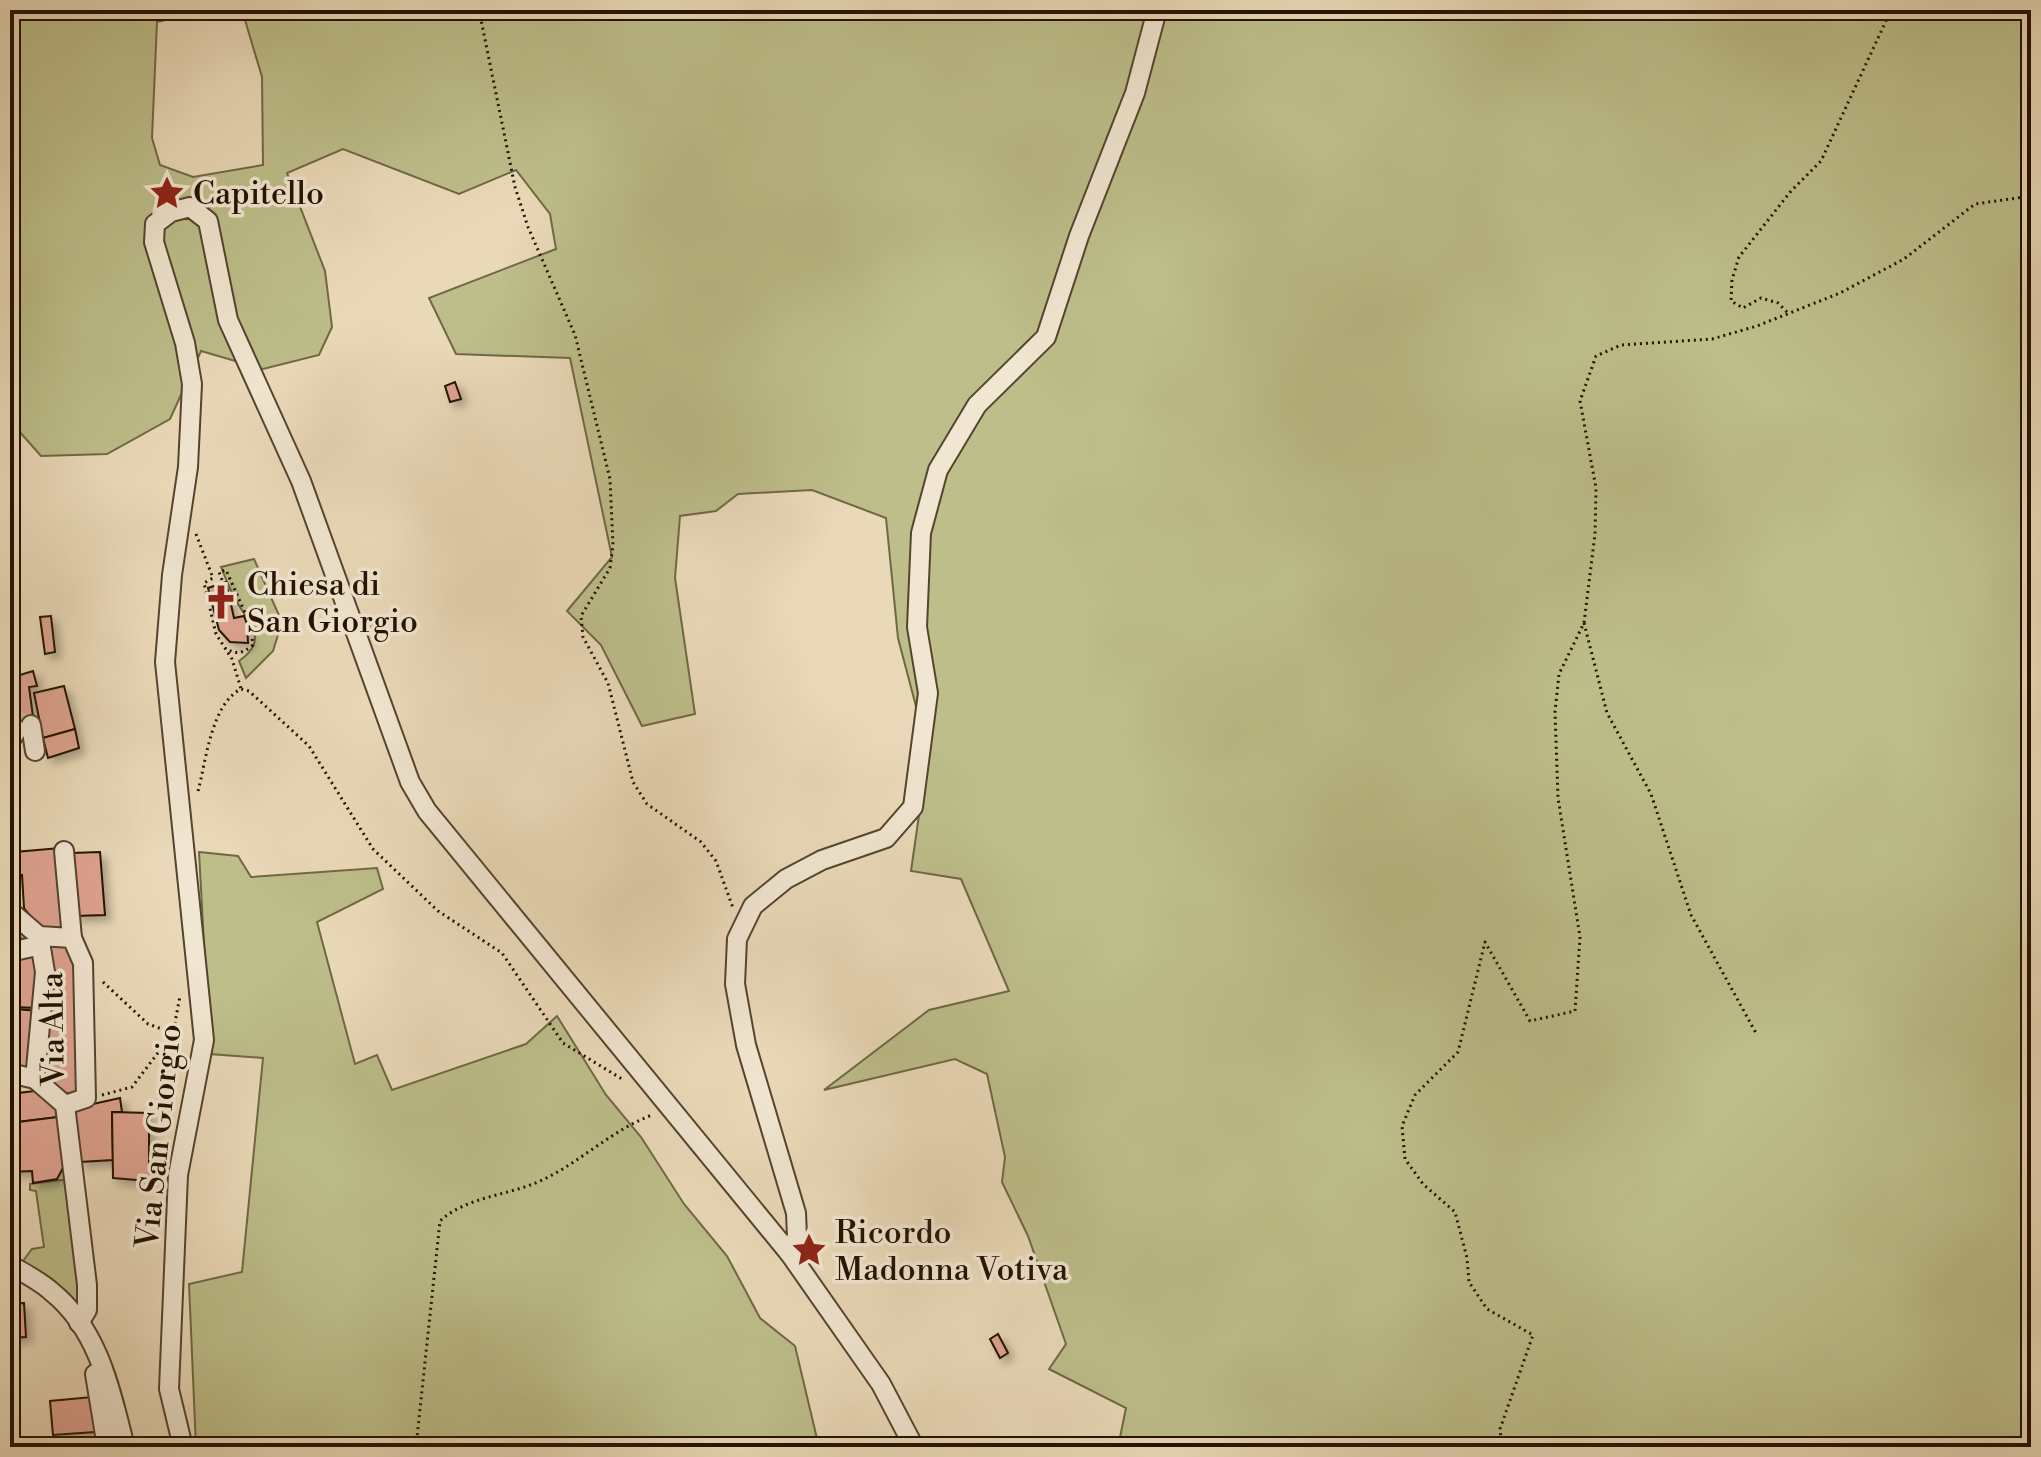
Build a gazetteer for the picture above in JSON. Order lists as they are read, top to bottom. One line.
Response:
{"streets":{"street":["Via Alta","Via San Giorgio"]},"places":{"place":["Capitello","Ricordo Madonna Votiva"],"church":["Chiesa di San Giorgio"]}}
